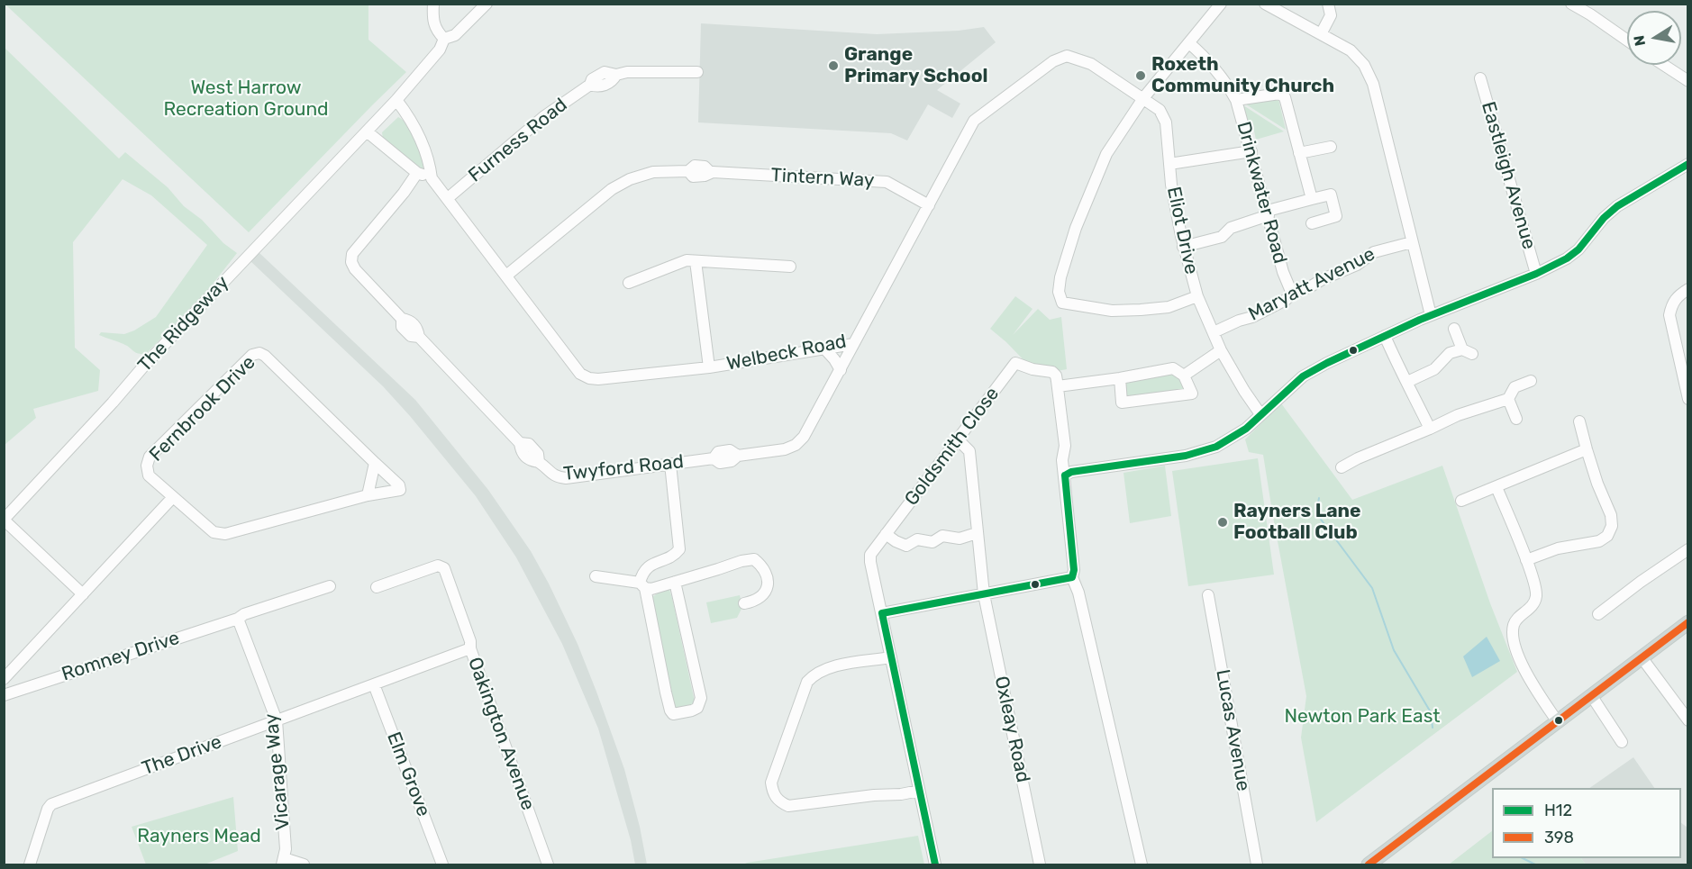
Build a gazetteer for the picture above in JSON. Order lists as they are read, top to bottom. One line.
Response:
{"streets":{"street":["Furness Road","Eastleigh Avenue","Tintern Way","Drinkwater Road","Eliot Drive","Maryatt Avenue","The Ridgeway","Welbeck Road","Fernbrook Drive","Goldsmith Close","Twyford Road","Romney Drive","Oxleay Road","Lucas Avenue","Oakington Avenue","The Drive","Vicarage Way","Elm Grove"]},"crossings":[["Furness Road","Welbeck Road"],["Tintern Way","Welbeck Road"],["Drinkwater Road","Maryatt Avenue"],["Eliot Drive","Maryatt Avenue"],["Eliot Drive","Welbeck Road"],["The Ridgeway","Welbeck Road"],["Welbeck Road","Twyford Road"],["Goldsmith Close","Oxleay Road"],["Romney Drive","Vicarage Way"],["Oakington Avenue","The Drive"],["The Drive","Vicarage Way"],["The Drive","Elm Grove"]],"parks":["West Harrow Recreation Ground","Newton Park East","Rayners Mead"],"places":["Grange Primary School","Roxeth Community Church","Rayners Lane Football Club"],"lines":["transit line H12","transit line 398"],"legend":["H12","398"],"north":"left"}
